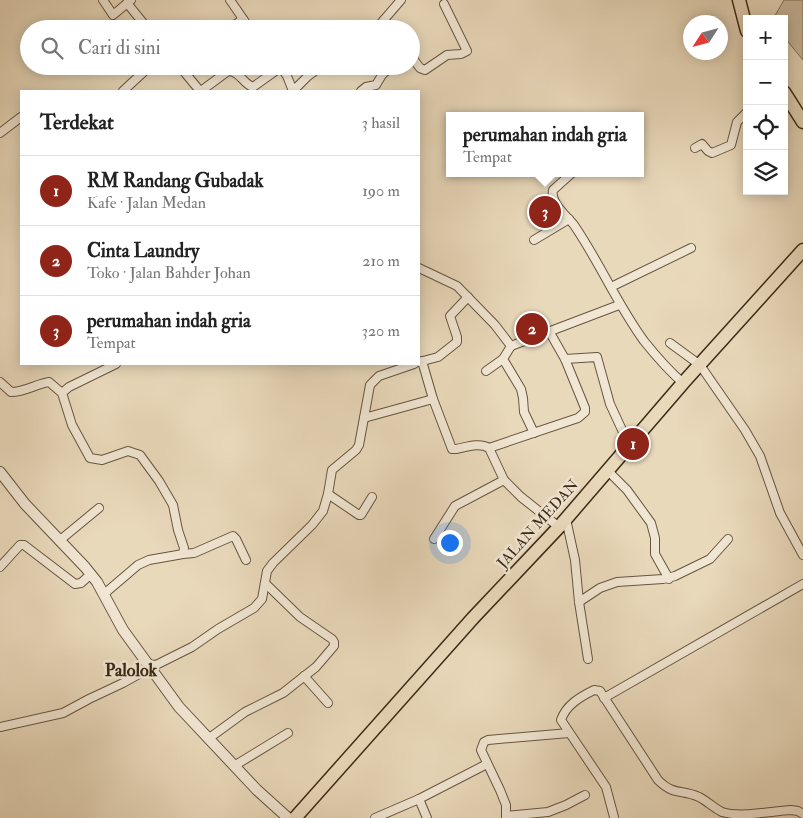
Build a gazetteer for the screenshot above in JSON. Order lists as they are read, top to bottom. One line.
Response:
{"streets":{"main road":["JALAN MEDAN"]},"districts":["Palolok"],"north":"bottom left","page":{"map_buttons":["+","−"],"search":"Cari di sini","heading":["Terdekat","3 hasil"],"popup":["perumahan indah gria","Tempat"],"list":[{"mark":"1","name":"RM Randang Gubadak","note":"Kafe · Jalan Medan","value":"190 m"},{"mark":"2","name":"Cinta Laundry","note":"Toko · Jalan Bahder Johan","value":"210 m"},{"mark":"3","name":"perumahan indah gria","note":"Tempat","value":"320 m"}],"pins":["3","2","1"]}}
